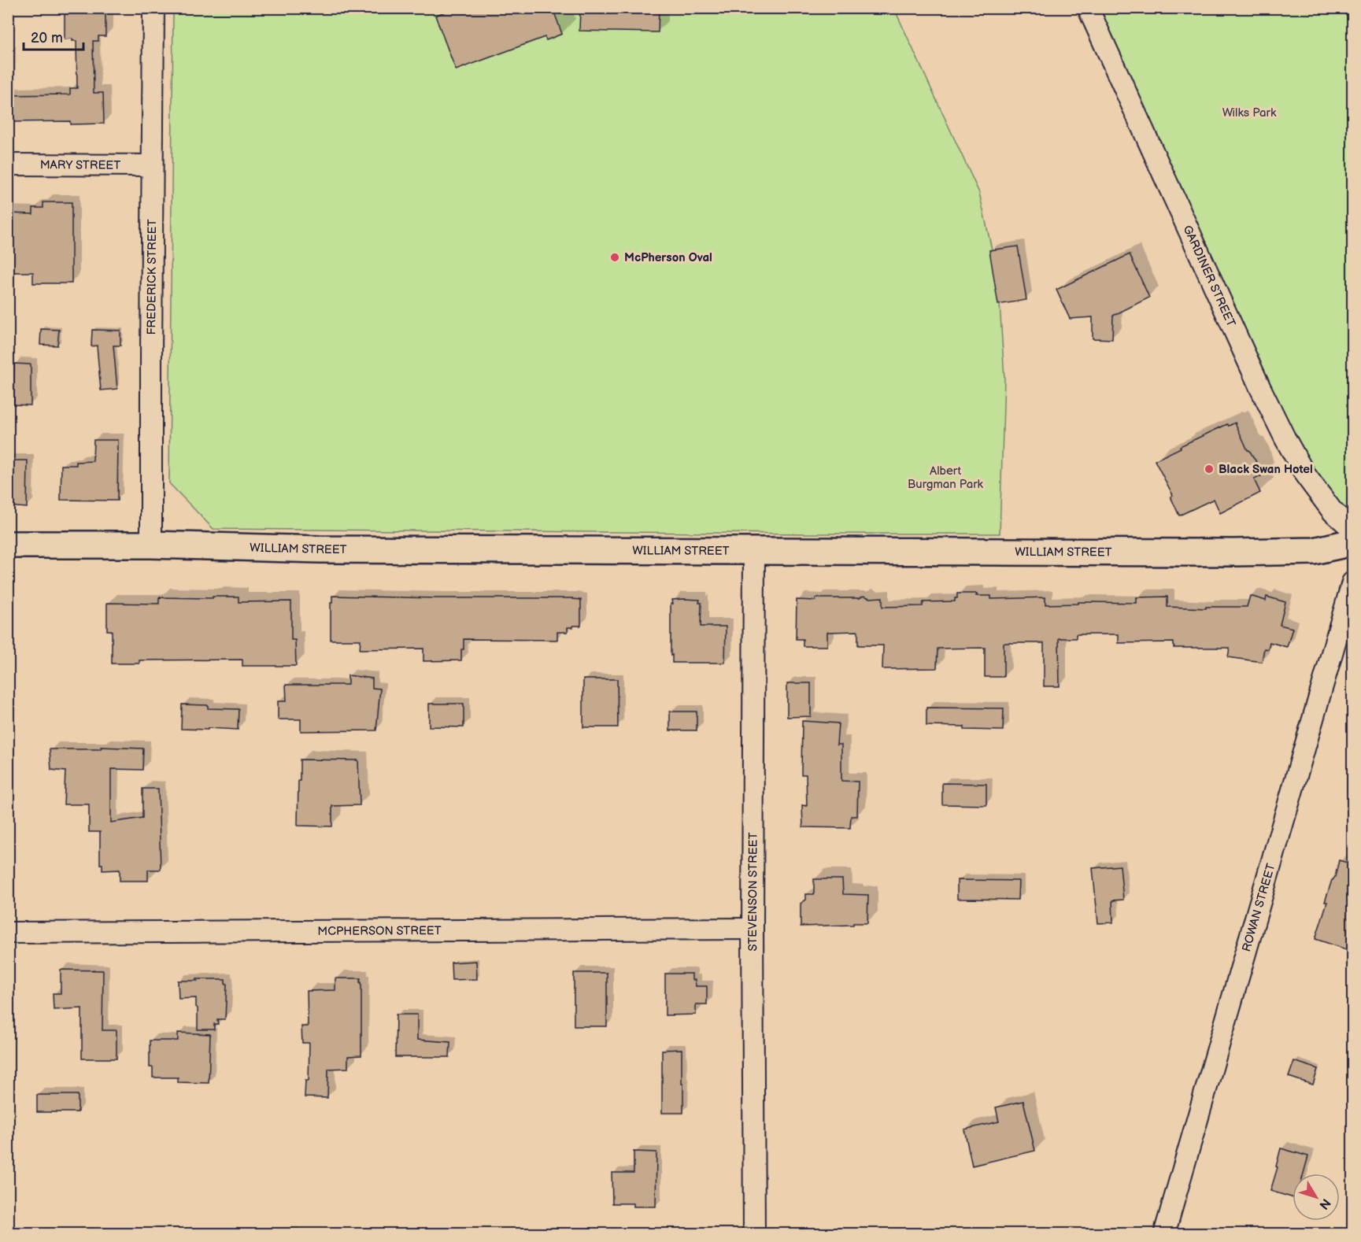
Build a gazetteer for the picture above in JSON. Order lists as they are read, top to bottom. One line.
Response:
{"streets":{"street":["MARY STREET","GARDINER STREET","FREDERICK STREET","WILLIAM STREET","STEVENSON STREET","ROWAN STREET","MCPHERSON STREET"]},"crossings":[["MARY STREET","FREDERICK STREET"],["FREDERICK STREET","WILLIAM STREET"],["WILLIAM STREET","STEVENSON STREET"],["STEVENSON STREET","MCPHERSON STREET"]],"parks":["Wilks Park","Albert Burgman Park"],"places":["McPherson Oval","Black Swan Hotel"],"scale_bar":"20 m","north":"bottom right"}
